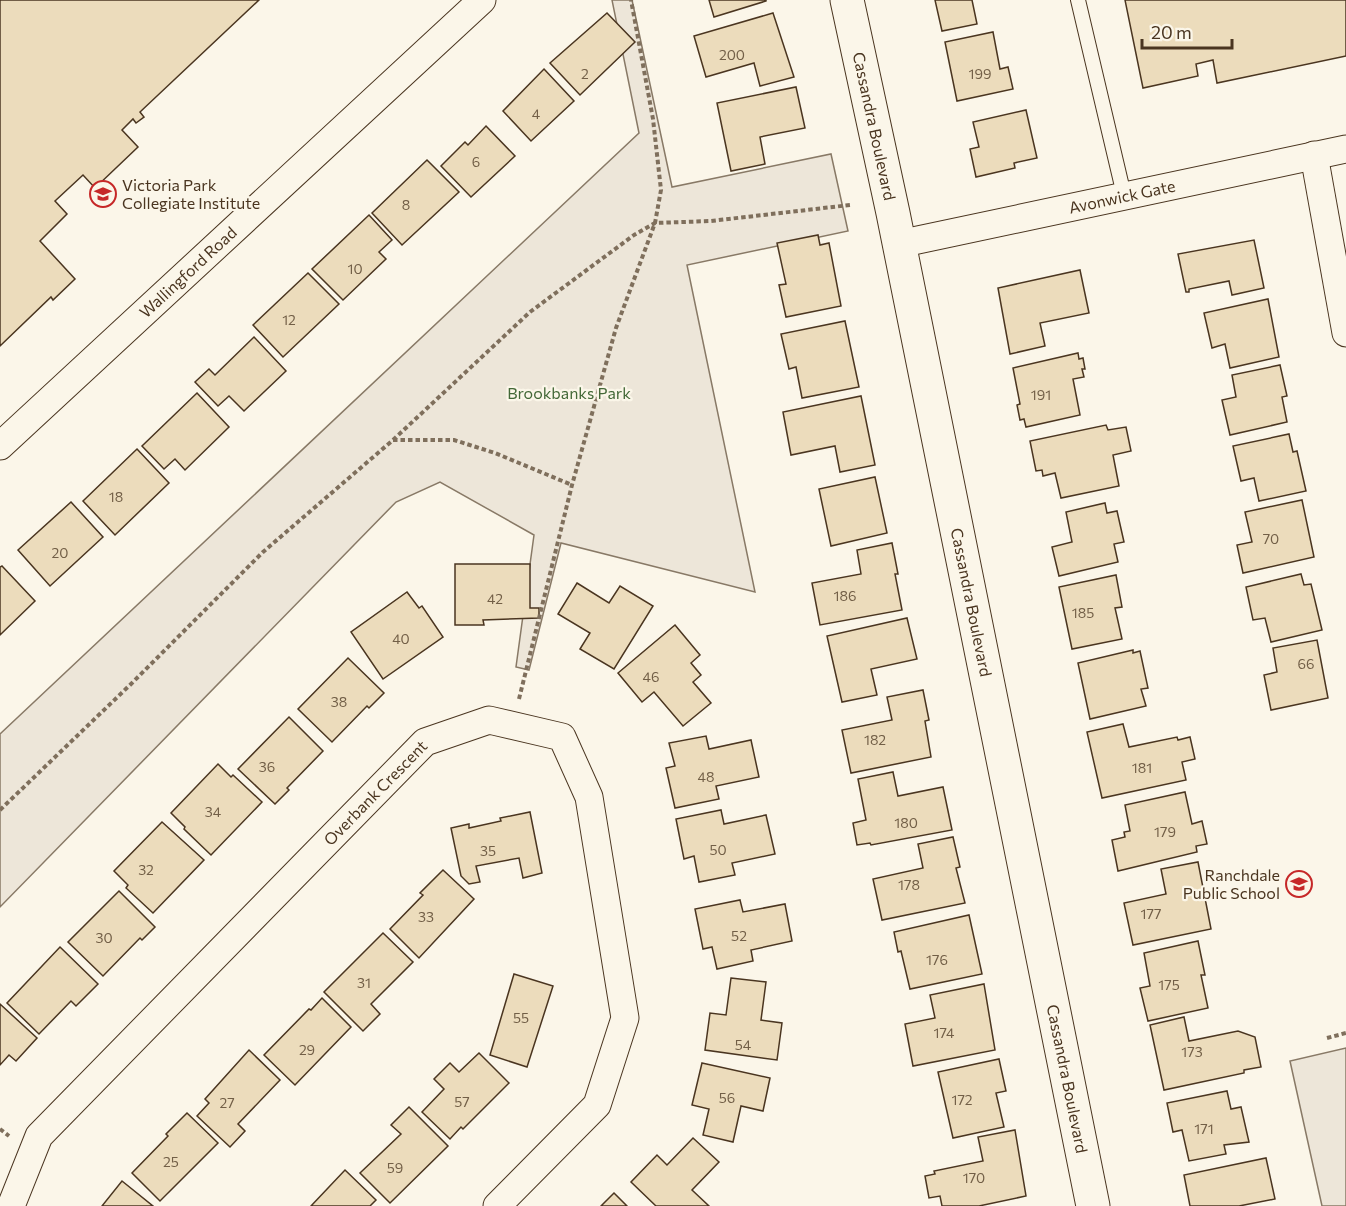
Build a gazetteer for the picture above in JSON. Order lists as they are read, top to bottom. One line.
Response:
{"streets":{"street":["Cassandra Boulevard","Avonwick Gate","Wallingford Road","Overbank Crescent"]},"crossings":[["Cassandra Boulevard","Avonwick Gate"]],"parks":["Brookbanks Park"],"places":{"school or university":["Victoria Park Collegiate Institute","Ranchdale Public School"]},"house_numbers":["200","2","199","4","6","8","10","12","191","18","70","20","186","42","185","40","66","46","38","182","36","181","48","34","180","179","50","35","32","178","177","33","52","30","176","31","175","55","174","54","29","173","56","172","57","27","171","25","59","170"],"scale_bar":"20 m"}
